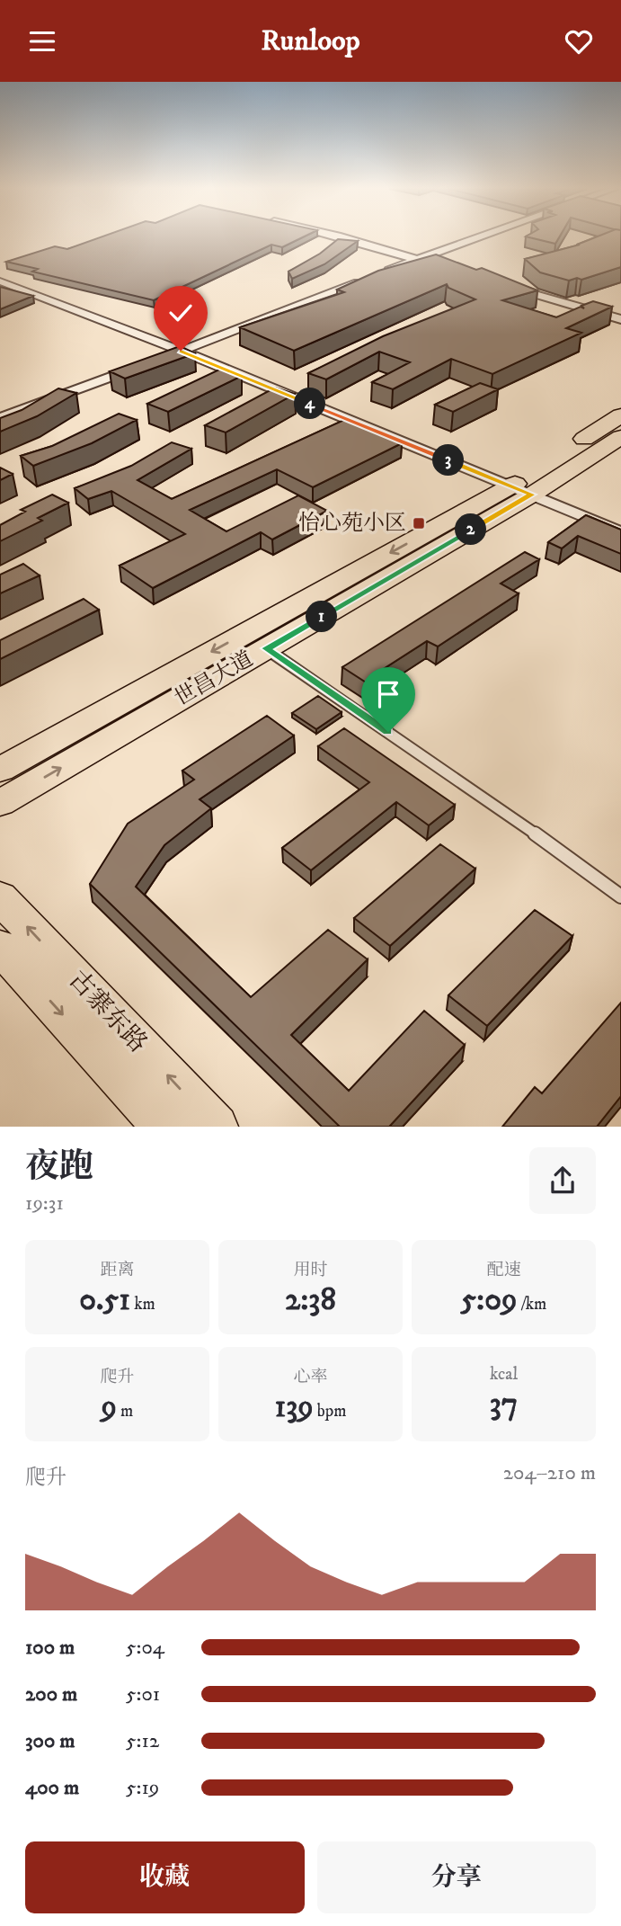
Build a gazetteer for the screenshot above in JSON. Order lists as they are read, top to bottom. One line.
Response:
{"streets":{"main road":["世昌大道","古寨东路"]},"places":{"transit":["怡心苑小区"]},"page":{"header":"Runloop","pins":["4","3","2","1"],"heading":["夜跑","19:31"],"stats":[["距离","0.51 km"],["用时","2:38"],["配速","5:09 /km"],["爬升","9 m"],["心率","139 bpm"],["kcal","37"]],"chart":["爬升","204–210 m"],"list":[{"name":"100 m","note":"5:04"},{"name":"200 m","note":"5:01"},{"name":"300 m","note":"5:12"},{"name":"400 m","note":"5:19"}],"buttons":["收藏","分享"]}}
